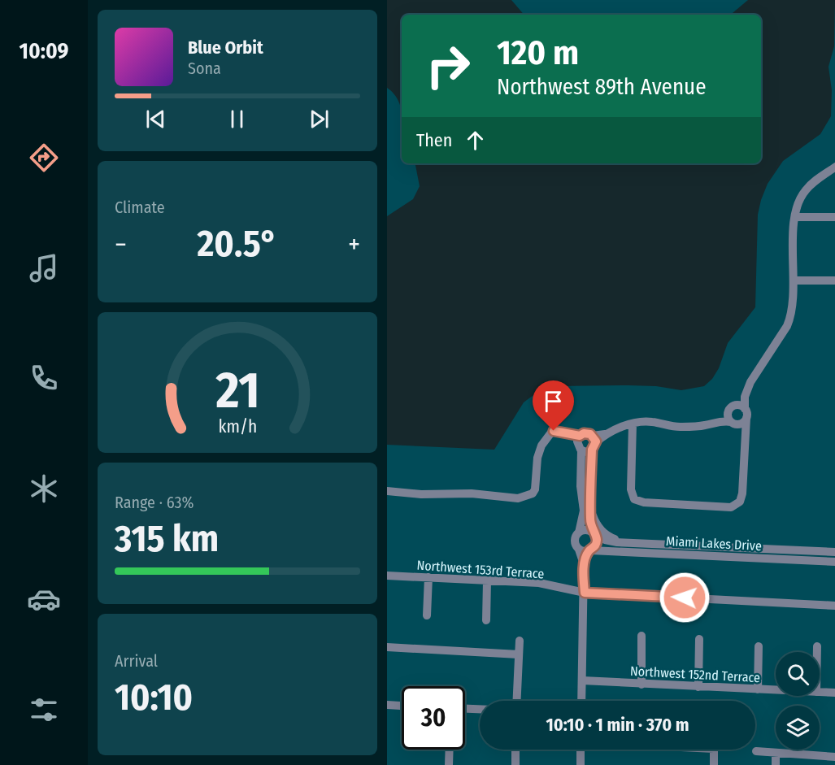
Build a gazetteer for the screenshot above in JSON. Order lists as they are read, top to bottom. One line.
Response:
{"streets":{"street":["Miami Lakes Drive","Northwest 153rd Terrace","Northwest 152nd Terrace"]},"page":{"tabs":"10:09","turn":["120 m","Northwest 89th Avenue"],"song":["Blue Orbit","Sona"],"then":"Then","tile":["Climate",["Range · 63%","315 km"],["Arrival","10:10"]],"heat":["−","20.5°","+"],"limit":"30","trip":"10:10 · 1 min · 370 m","gauge":["21","km/h"]}}
